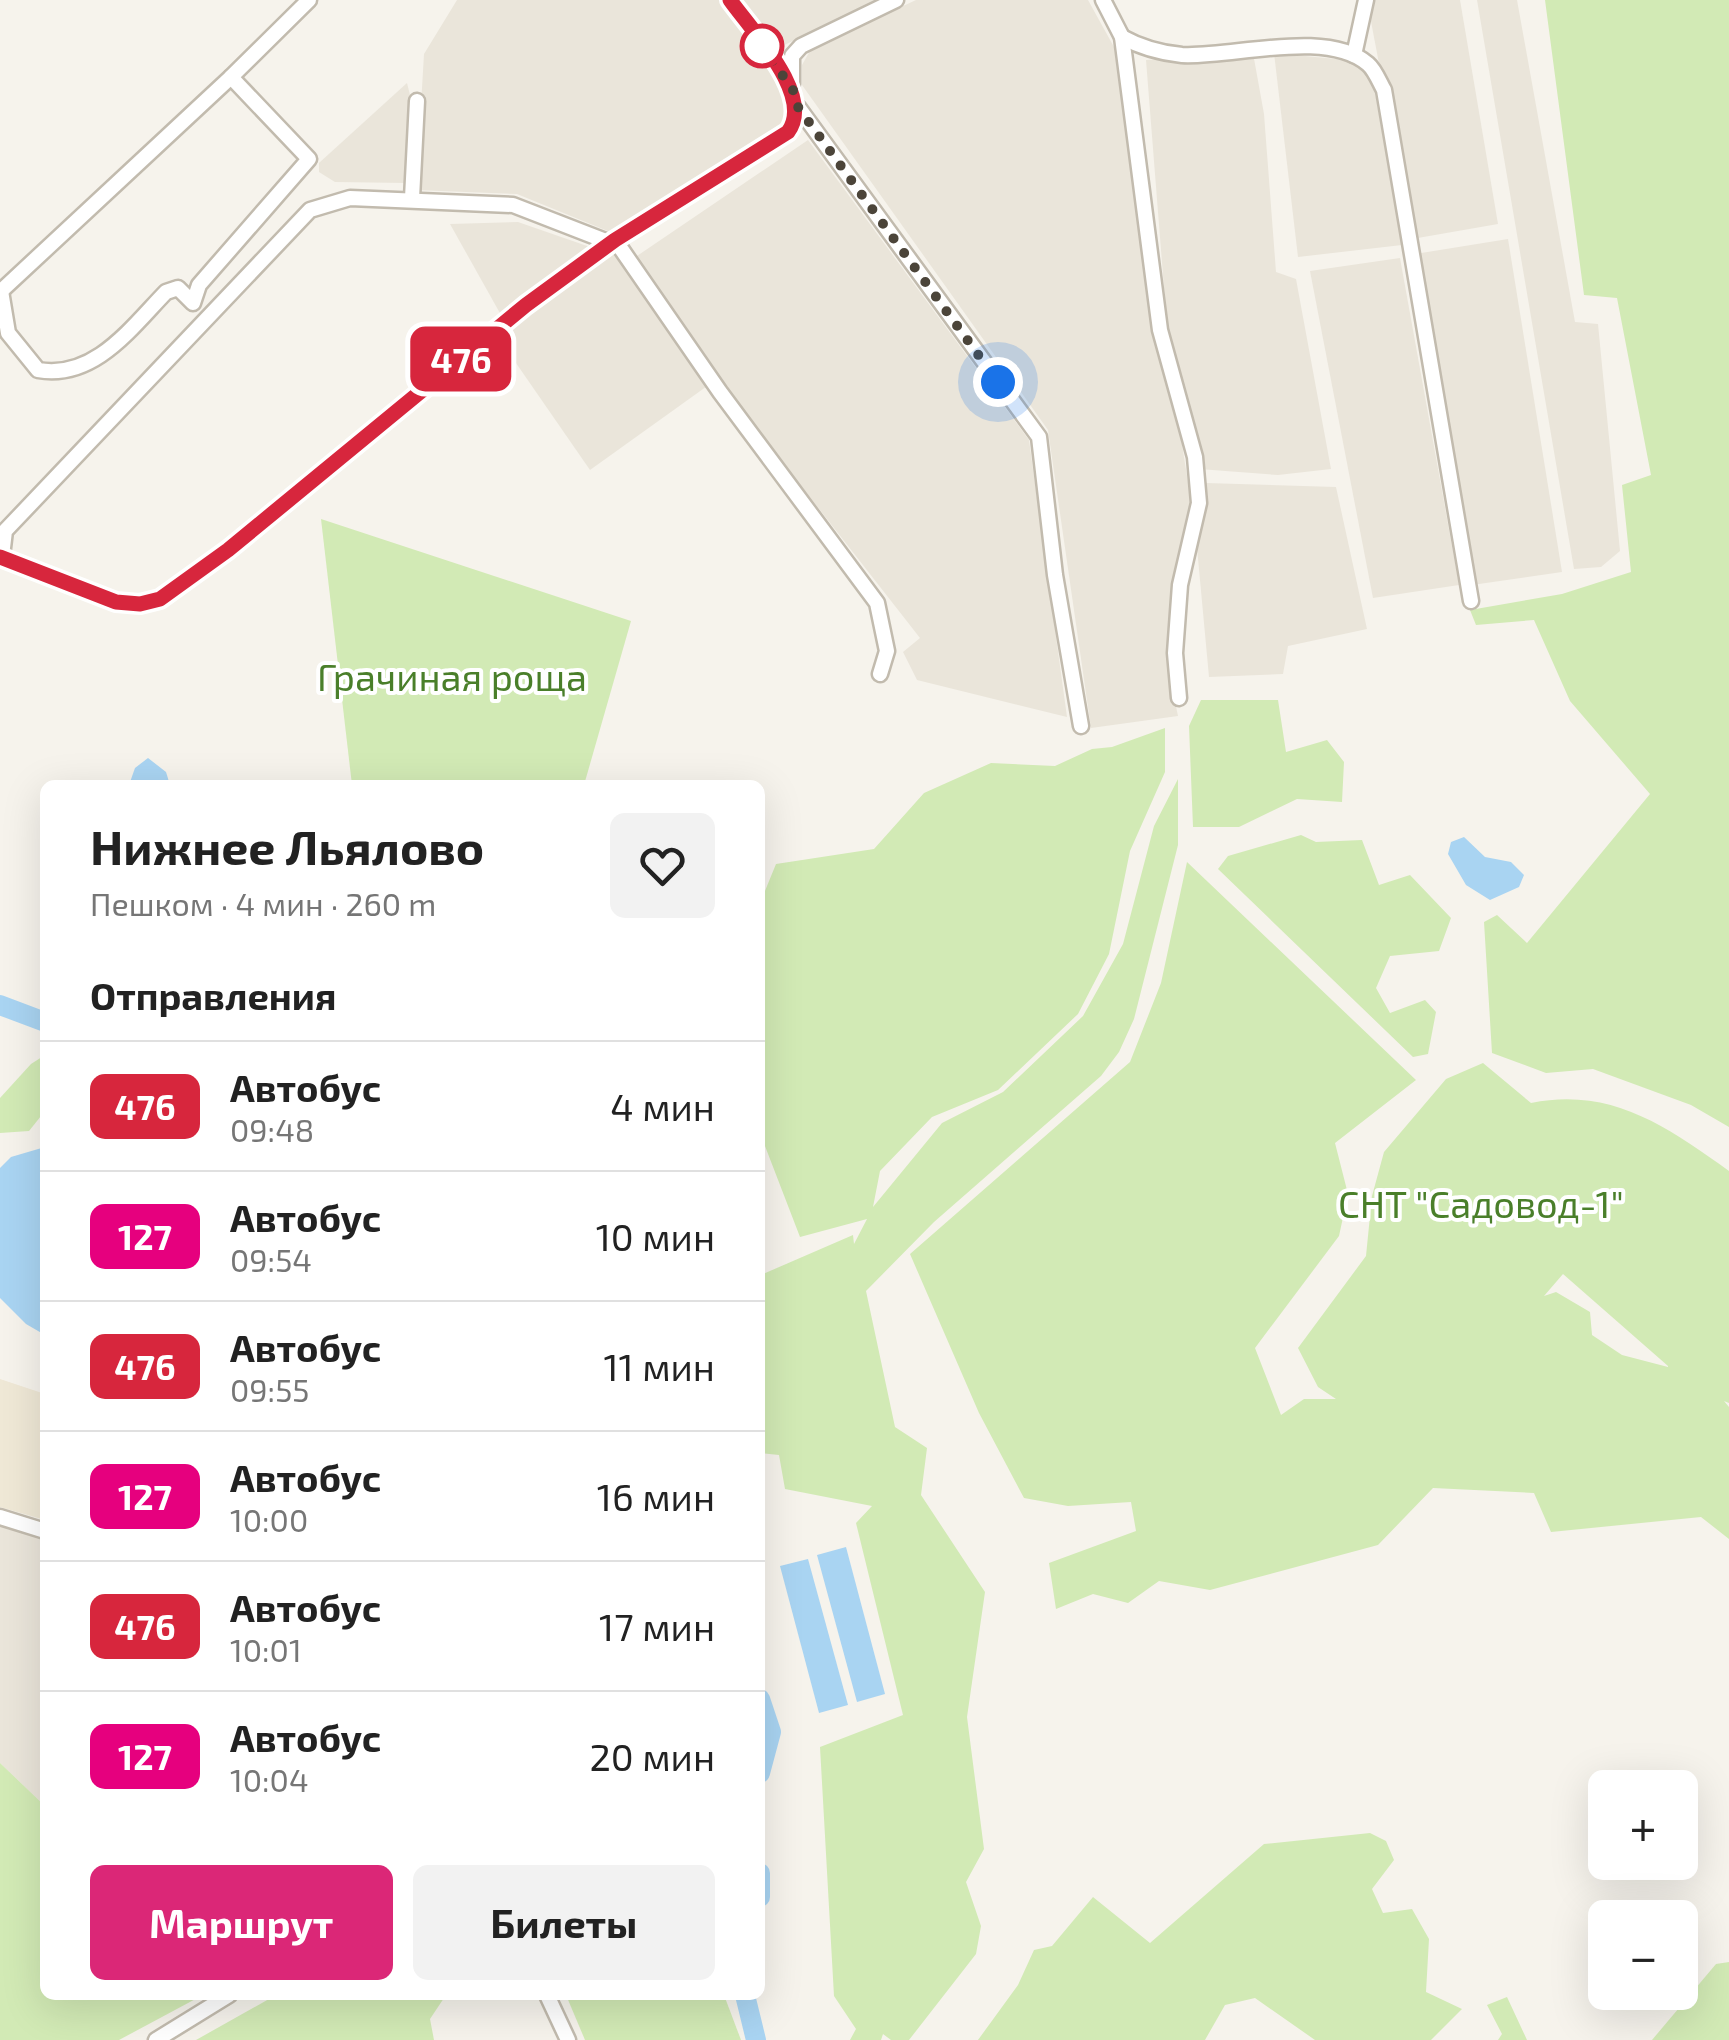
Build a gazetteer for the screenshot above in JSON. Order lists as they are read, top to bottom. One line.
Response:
{"parks":["Грачиная роща","СНТ \"Садовод-1\""],"lines":["bus line 476"],"page":{"on_map":"476","heading":[["Нижнее Льялово","Пешком · 4 мин · 260 m"],"Отправления"],"list":[{"mark":"476","name":"Автобус","note":"09:48","value":"4 мин"},{"mark":"127","name":"Автобус","note":"09:54","value":"10 мин"},{"mark":"476","name":"Автобус","note":"09:55","value":"11 мин"},{"mark":"127","name":"Автобус","note":"10:00","value":"16 мин"},{"mark":"476","name":"Автобус","note":"10:01","value":"17 мин"},{"mark":"127","name":"Автобус","note":"10:04","value":"20 мин"}],"map_buttons":["+","−"],"buttons":["Маршрут","Билеты"]}}
